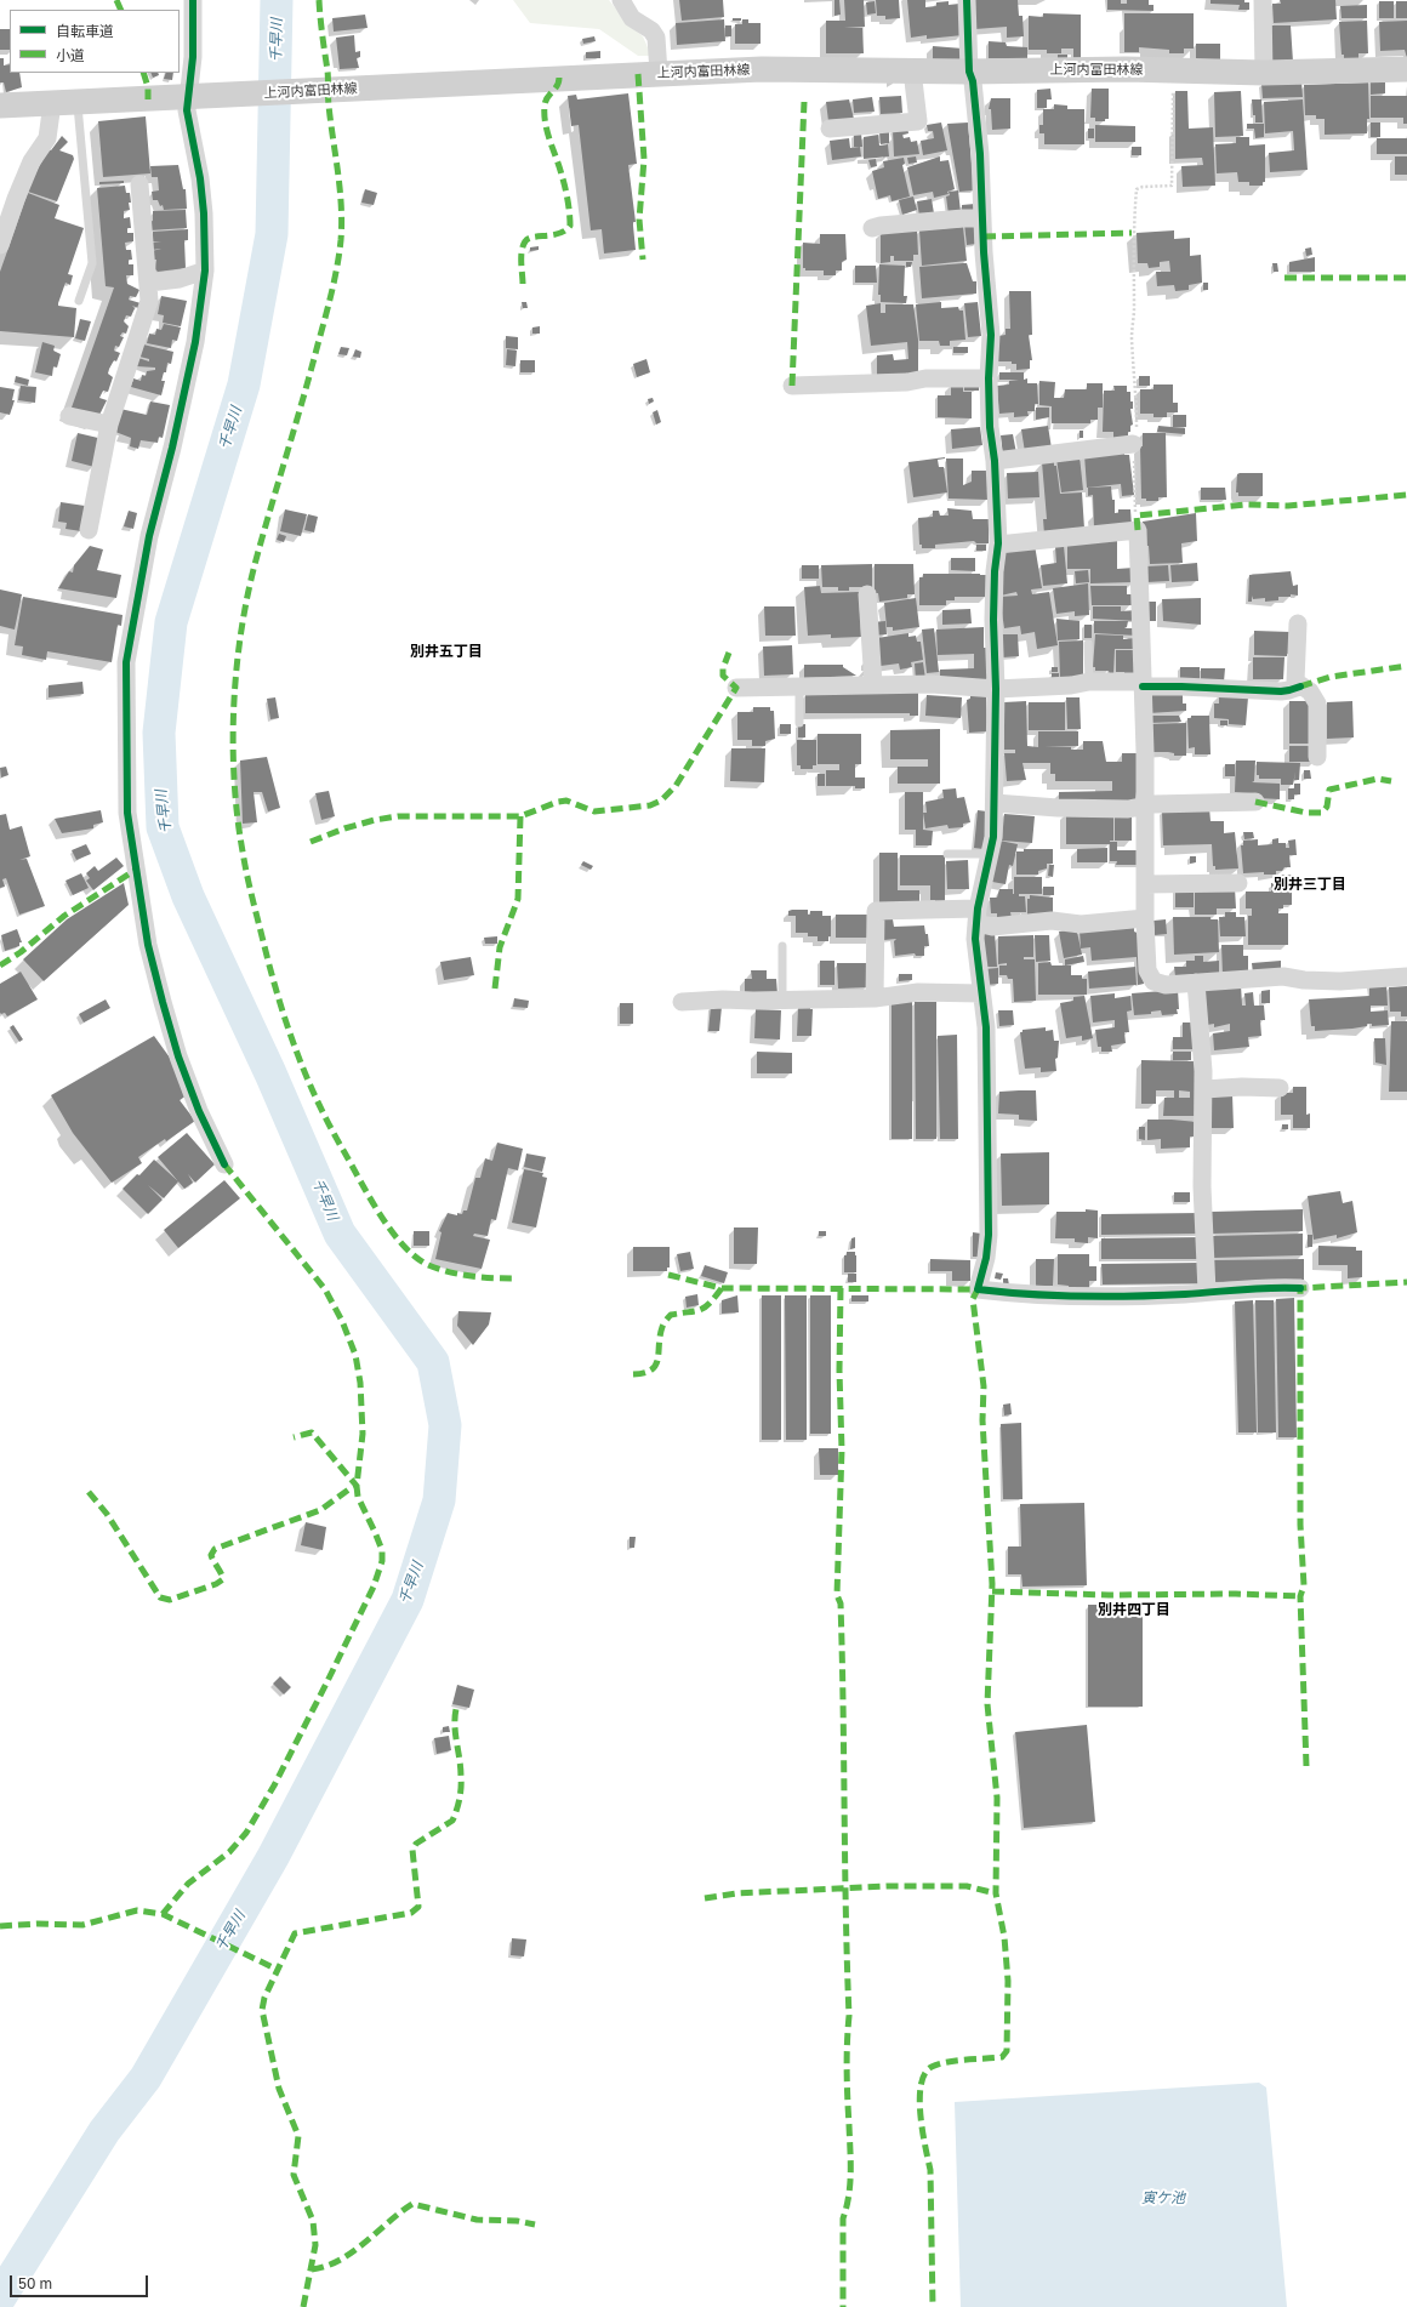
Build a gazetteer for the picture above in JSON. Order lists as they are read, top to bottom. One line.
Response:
{"streets":{"main road":["上河内富田林線"]},"districts":["別井五丁目","別井三丁目","別井四丁目"],"water":["千早川","寅ケ池"],"legend":["自転車道","小道"],"scale_bar":"50 m"}
